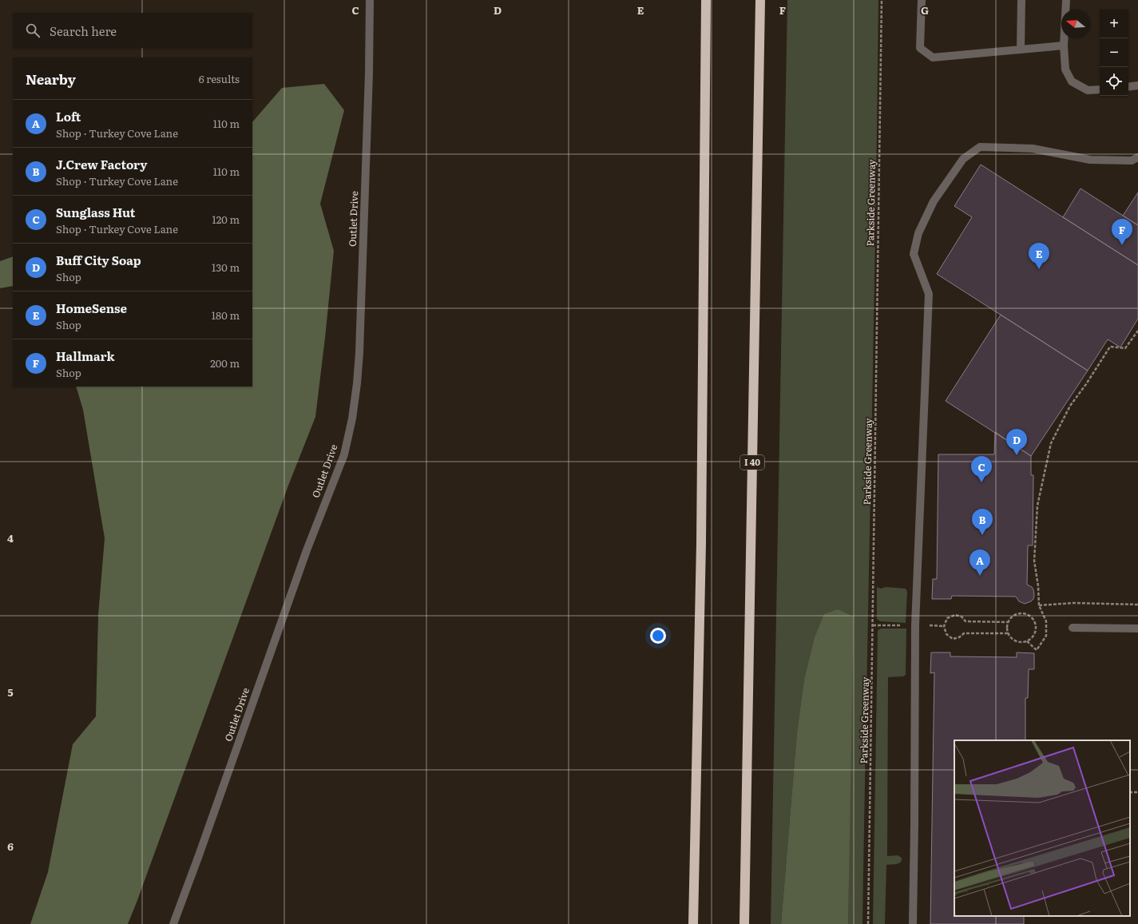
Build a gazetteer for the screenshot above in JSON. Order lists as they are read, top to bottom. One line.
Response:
{"streets":{"highway":["I 40"],"street":["Outlet Drive"],"path":["Parkside Greenway"]},"north":"left","page":{"map_buttons":["+","−"],"search":"Search here","heading":["Nearby","6 results"],"list":[{"mark":"A","name":"Loft","note":"Shop · Turkey Cove Lane","value":"110 m"},{"mark":"B","name":"J.Crew Factory","note":"Shop · Turkey Cove Lane","value":"110 m"},{"mark":"C","name":"Sunglass Hut","note":"Shop · Turkey Cove Lane","value":"120 m"},{"mark":"D","name":"Buff City Soap","note":"Shop","value":"130 m"},{"mark":"E","name":"HomeSense","note":"Shop","value":"180 m"},{"mark":"F","name":"Hallmark","note":"Shop","value":"200 m"}],"pins":["F","E","D","C","B","A"]},"grid":{"columns":["C","D","E","F","G"],"rows":["4","5","6"]}}
